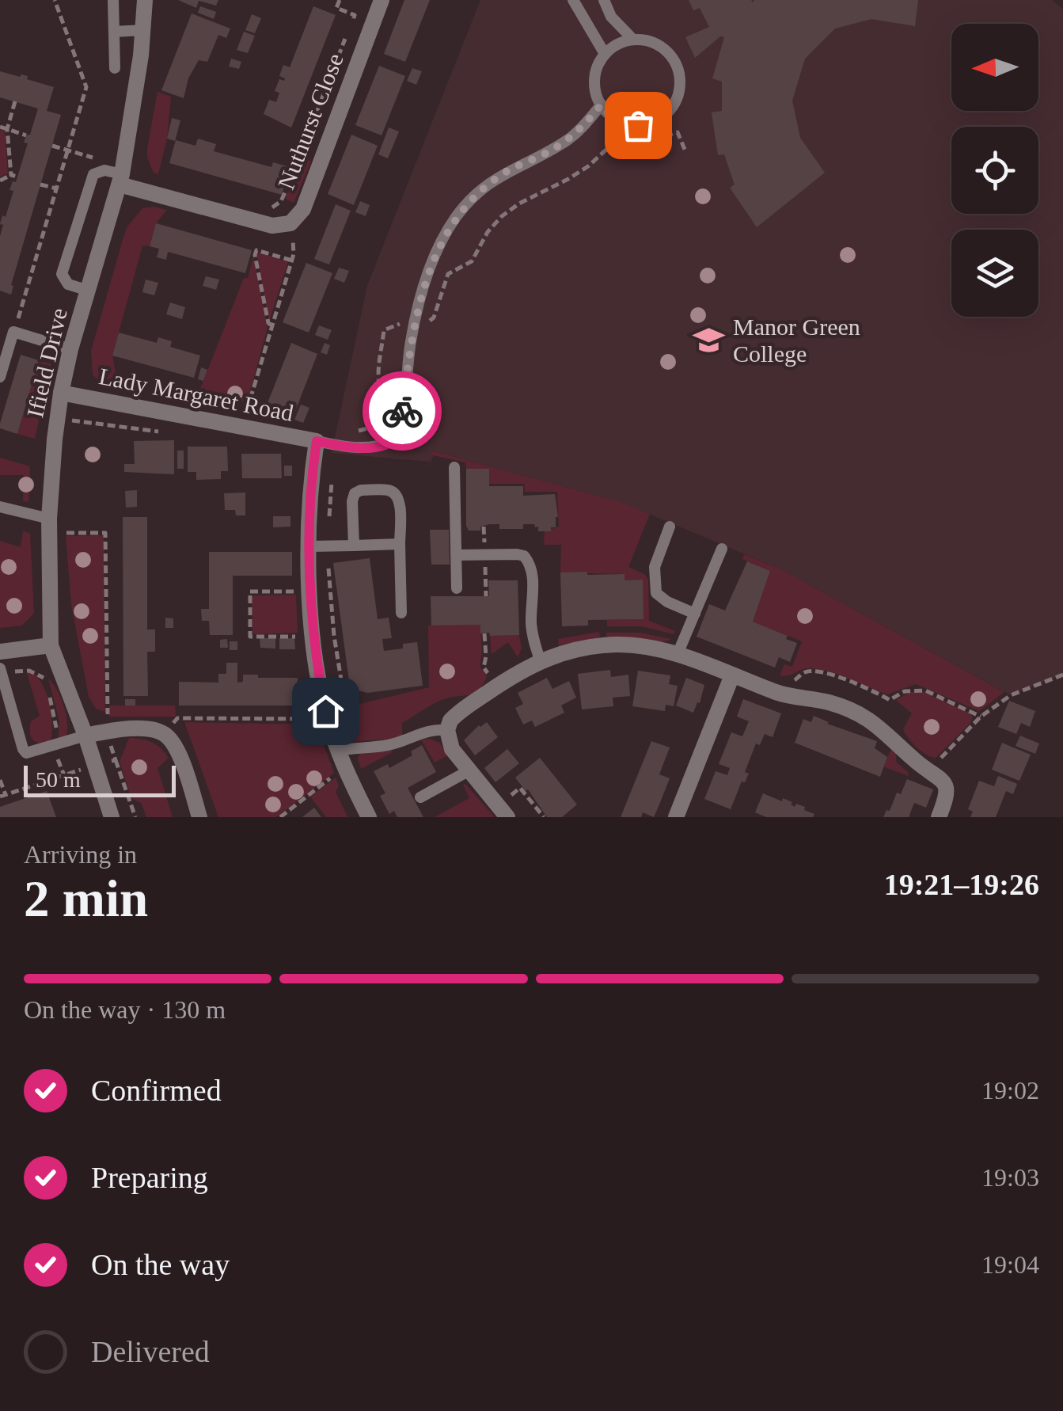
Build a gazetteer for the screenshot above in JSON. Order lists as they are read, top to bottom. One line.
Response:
{"streets":{"street":["Nuthurst Close","Ifield Drive","Lady Margaret Road"]},"crossings":[["Nuthurst Close","Ifield Drive"],["Ifield Drive","Lady Margaret Road"]],"places":{"school or university":["Manor Green College"]},"scale_bar":"50 m","north":"left","page":{"scale":"50 m","heading":["2 min","Arriving in","19:21–19:26"],"bar":"On the way · 130 m","list":[["Confirmed","19:02"],["Preparing","19:03"],["On the way","19:04"],"Delivered"]}}
